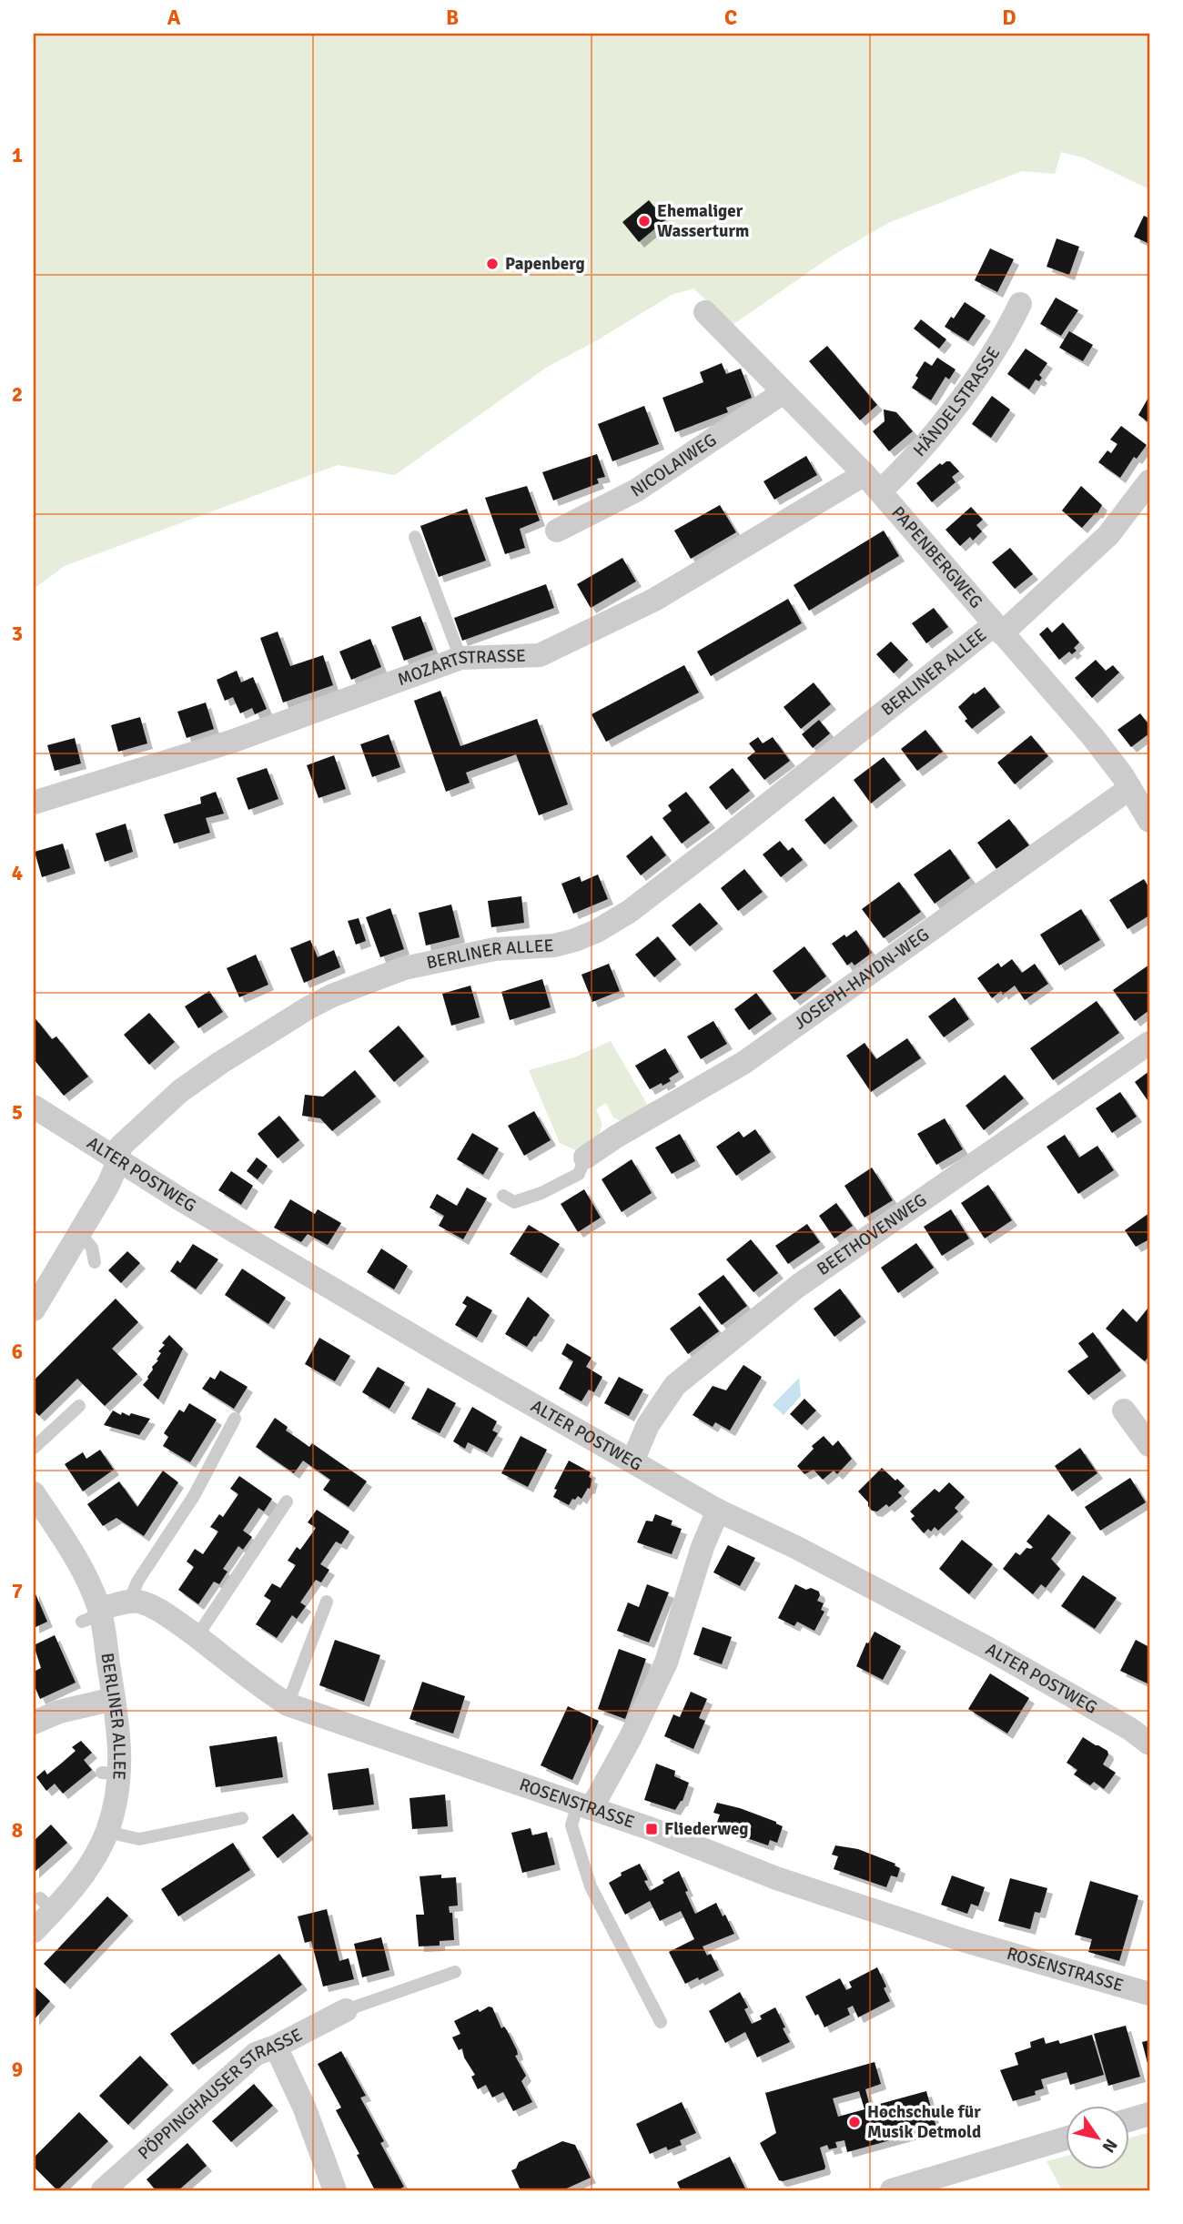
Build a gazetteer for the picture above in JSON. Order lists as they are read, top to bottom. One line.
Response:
{"streets":{"street":["HÄNDELSTRASSE","NICOLAIWEG","PAPENBERGWEG","MOZARTSTRASSE","BERLINER ALLEE","JOSEPH-HAYDN-WEG","ALTER POSTWEG","BEETHOVENWEG","ROSENSTRASSE","PÖPPINGHAUSER STRASSE"]},"crossings":[["HÄNDELSTRASSE","PAPENBERGWEG"],["HÄNDELSTRASSE","MOZARTSTRASSE"],["NICOLAIWEG","PAPENBERGWEG"],["PAPENBERGWEG","MOZARTSTRASSE"],["PAPENBERGWEG","BERLINER ALLEE"],["PAPENBERGWEG","JOSEPH-HAYDN-WEG"],["BERLINER ALLEE","ALTER POSTWEG"],["ALTER POSTWEG","BEETHOVENWEG"]],"places":{"other":["Ehemaliger Wasserturm","Papenberg","Hochschule für Musik Detmold"],"transit":["Fliederweg"]},"north":"bottom right","grid":{"columns":["A","B","C","D"],"rows":["1","2","3","4","5","6","7","8","9"]}}
